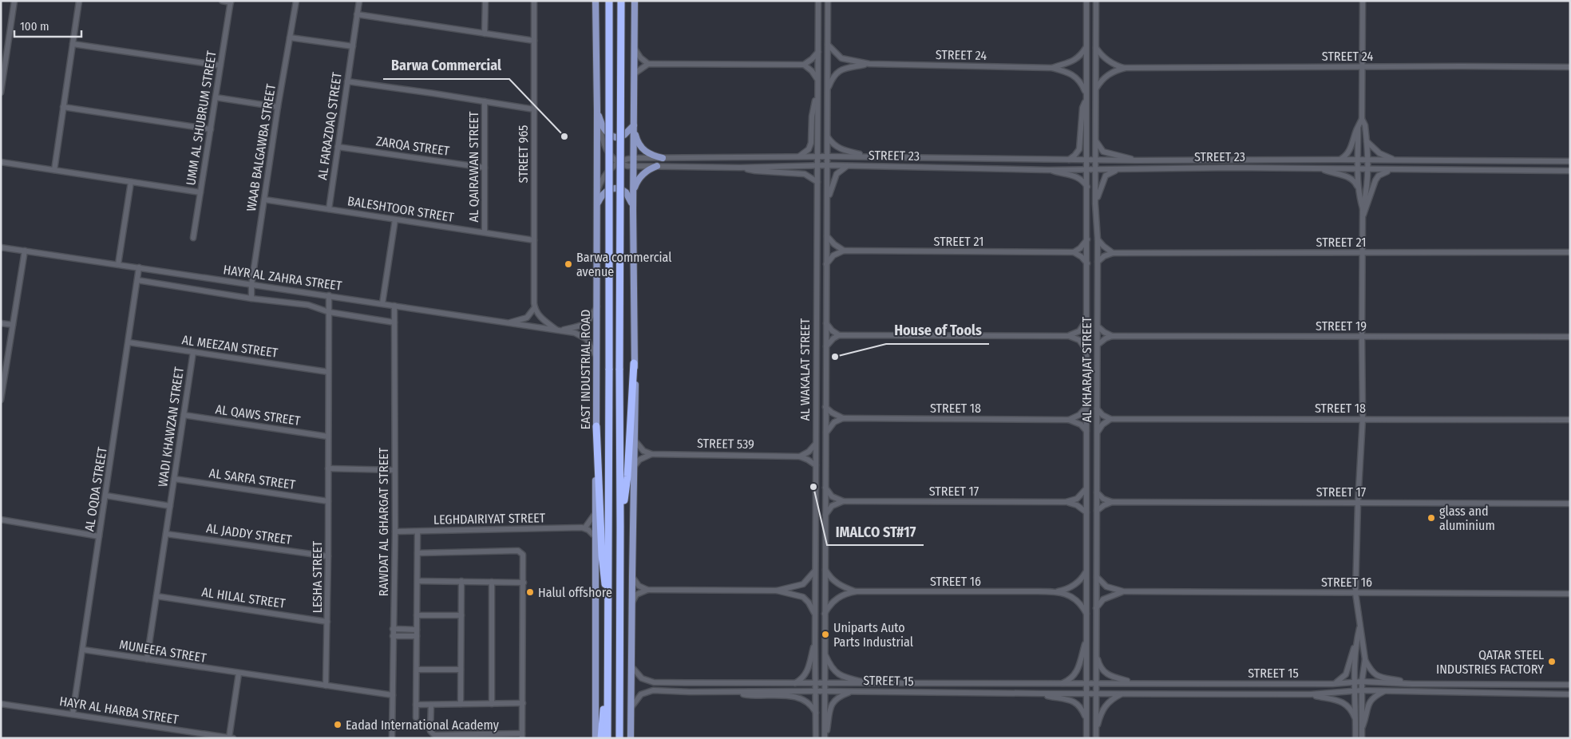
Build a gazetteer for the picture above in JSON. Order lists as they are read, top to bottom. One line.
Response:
{"streets":{"highway":["EAST INDUSTRIAL ROAD"],"street":["STREET 24","UMM AL SHUBRUM STREET","AL FARAZDAQ STREET","ZARQA STREET","WAAB BALGAWBA STREET","STREET 965","STREET 23","AL QAIRAWAN STREET","BALESHTOOR STREET","STREET 21","HAYR AL ZAHRA STREET","STREET 19","AL MEEZAN STREET","AL WAKALAT STREET","AL KHARAJAT STREET","STREET 18","AL QAWS STREET","WADI KHAWZAN STREET","STREET 539","AL SARFA STREET","AL OQDA STREET","STREET 17","LEGHDAIRIYAT STREET","RAWDAT AL GHARGAT STREET","AL JADDY STREET","LESHA STREET","STREET 16","AL HILAL STREET","MUNEEFA STREET","STREET 15","HAYR AL HARBA STREET"]},"crossings":[["STREET 24","AL WAKALAT STREET"],["STREET 24","AL KHARAJAT STREET"],["AL FARAZDAQ STREET","ZARQA STREET"],["AL FARAZDAQ STREET","BALESHTOOR STREET"],["ZARQA STREET","AL QAIRAWAN STREET"],["WAAB BALGAWBA STREET","BALESHTOOR STREET"],["WAAB BALGAWBA STREET","HAYR AL ZAHRA STREET"],["STREET 965","BALESHTOOR STREET"],["STREET 23","EAST INDUSTRIAL ROAD"],["STREET 23","AL WAKALAT STREET"],["STREET 23","AL KHARAJAT STREET"],["AL QAIRAWAN STREET","BALESHTOOR STREET"],["HAYR AL ZAHRA STREET","EAST INDUSTRIAL ROAD"],["HAYR AL ZAHRA STREET","AL OQDA STREET"],["HAYR AL ZAHRA STREET","RAWDAT AL GHARGAT STREET"],["HAYR AL ZAHRA STREET","LESHA STREET"],["AL MEEZAN STREET","WADI KHAWZAN STREET"],["AL MEEZAN STREET","AL OQDA STREET"],["AL MEEZAN STREET","LESHA STREET"],["AL WAKALAT STREET","STREET 539"],["AL WAKALAT STREET","STREET 16"],["AL WAKALAT STREET","STREET 15"],["AL KHARAJAT STREET","STREET 17"],["AL KHARAJAT STREET","STREET 16"],["AL KHARAJAT STREET","STREET 15"],["AL QAWS STREET","WADI KHAWZAN STREET"],["AL QAWS STREET","LESHA STREET"],["WADI KHAWZAN STREET","AL SARFA STREET"],["WADI KHAWZAN STREET","AL OQDA STREET"],["WADI KHAWZAN STREET","AL JADDY STREET"],["WADI KHAWZAN STREET","AL HILAL STREET"],["WADI KHAWZAN STREET","MUNEEFA STREET"],["AL SARFA STREET","LESHA STREET"],["AL OQDA STREET","MUNEEFA STREET"],["AL OQDA STREET","HAYR AL HARBA STREET"],["LEGHDAIRIYAT STREET","RAWDAT AL GHARGAT STREET"],["RAWDAT AL GHARGAT STREET","MUNEEFA STREET"],["AL JADDY STREET","LESHA STREET"],["LESHA STREET","AL HILAL STREET"],["LESHA STREET","MUNEEFA STREET"]],"places":["Barwa Commercial","Barwa commercial avenue","House of Tools","IMALCO ST#17","glass and aluminium","Halul offshore","Uniparts Auto Parts Industrial","QATAR STEEL INDUSTRIES FACTORY","Eadad International Academy"],"scale_bar":"100 m"}
